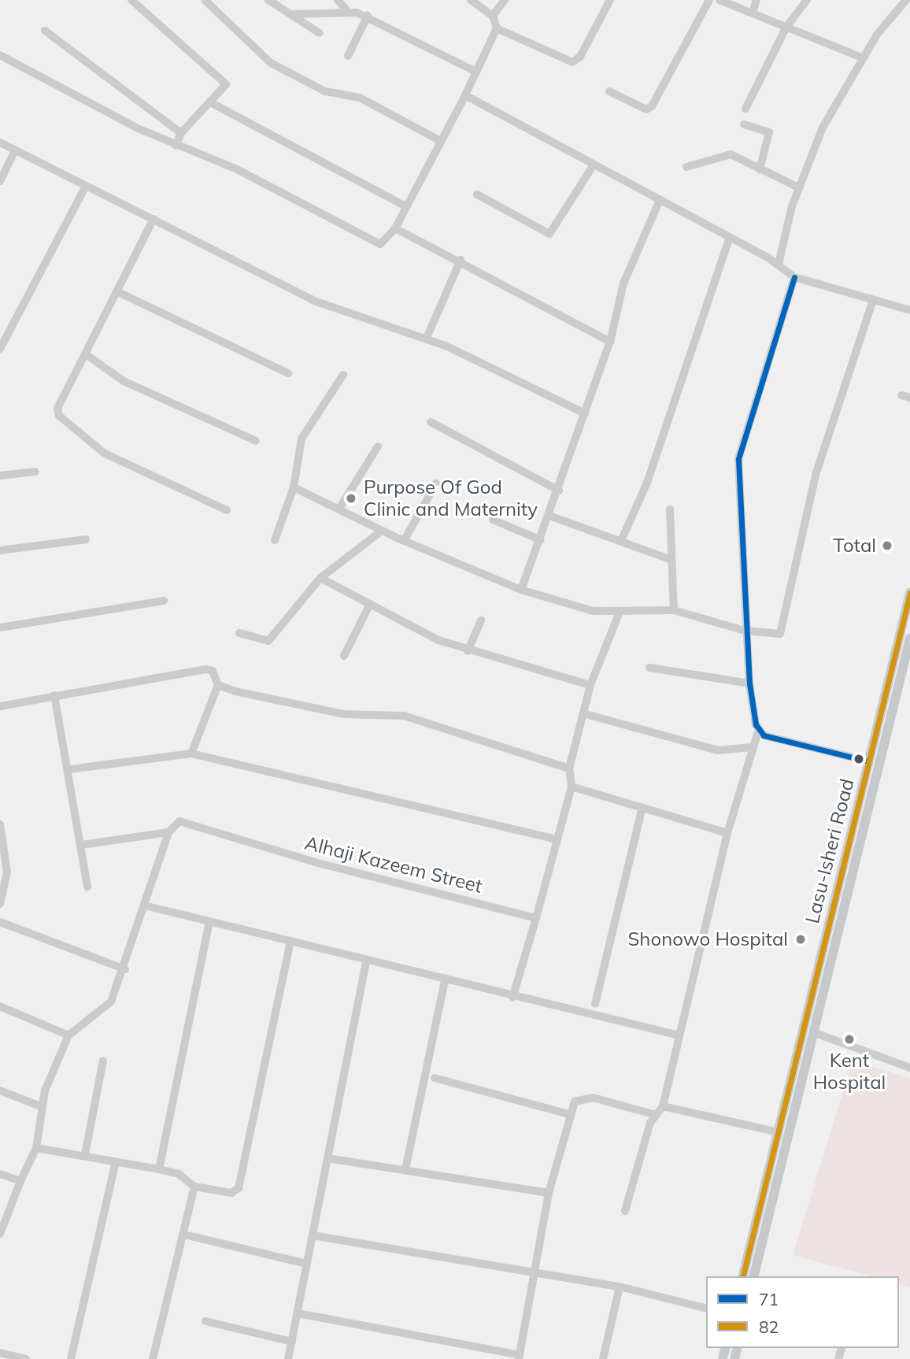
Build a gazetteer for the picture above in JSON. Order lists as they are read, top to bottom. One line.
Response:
{"streets":{"main road":["Lasu-Isheri Road"],"street":["Alhaji Kazeem Street"]},"places":["Purpose Of God Clinic and Maternity","Total","Shonowo Hospital","Kent Hospital"],"lines":["transit line 71","transit line 82"],"legend":["71","82"]}
